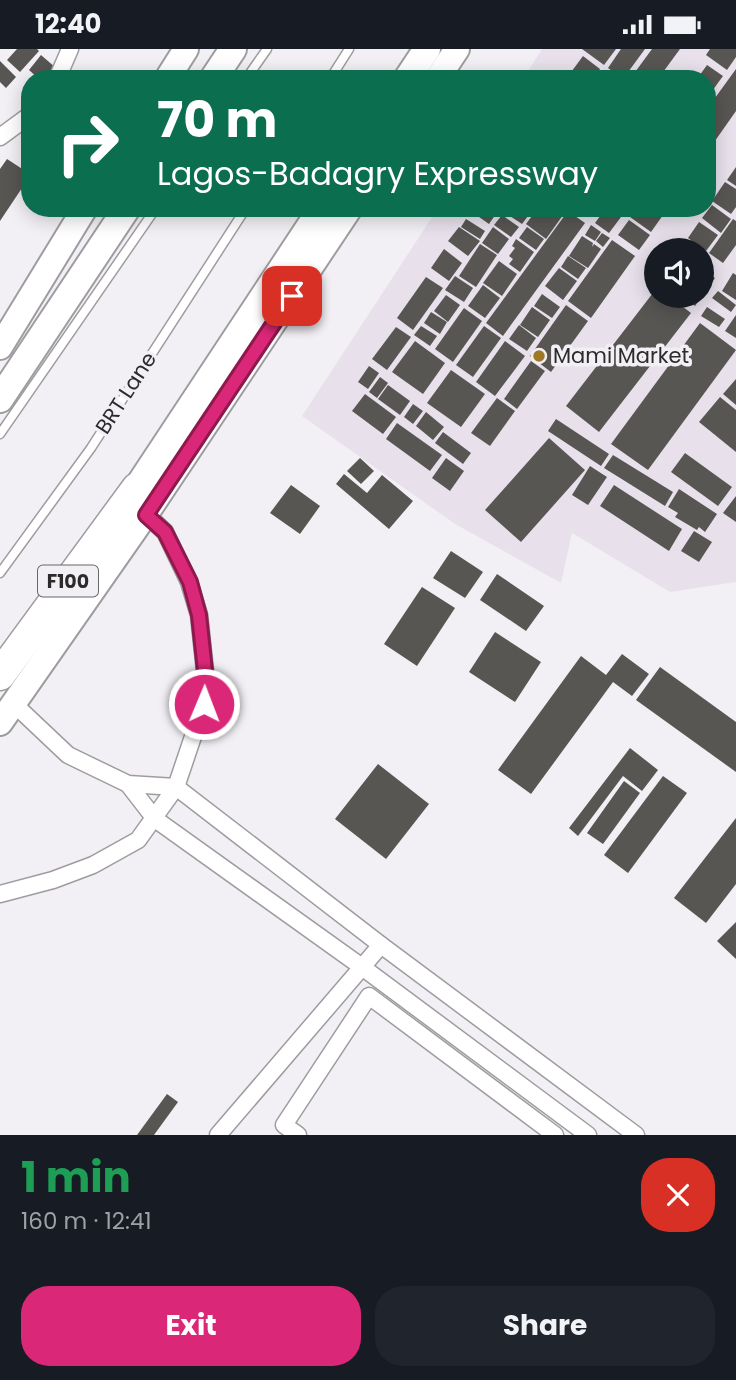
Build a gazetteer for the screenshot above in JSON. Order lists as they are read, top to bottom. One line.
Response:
{"streets":{"highway":["F100"],"lane":["BRT Lane"]},"places":["Mami Market"],"page":{"status":"12:40","turn":["70 m","Lagos-Badagry Expressway"],"heading":["1 min","160 m · 12:41"],"buttons":["Exit","Share"]}}
